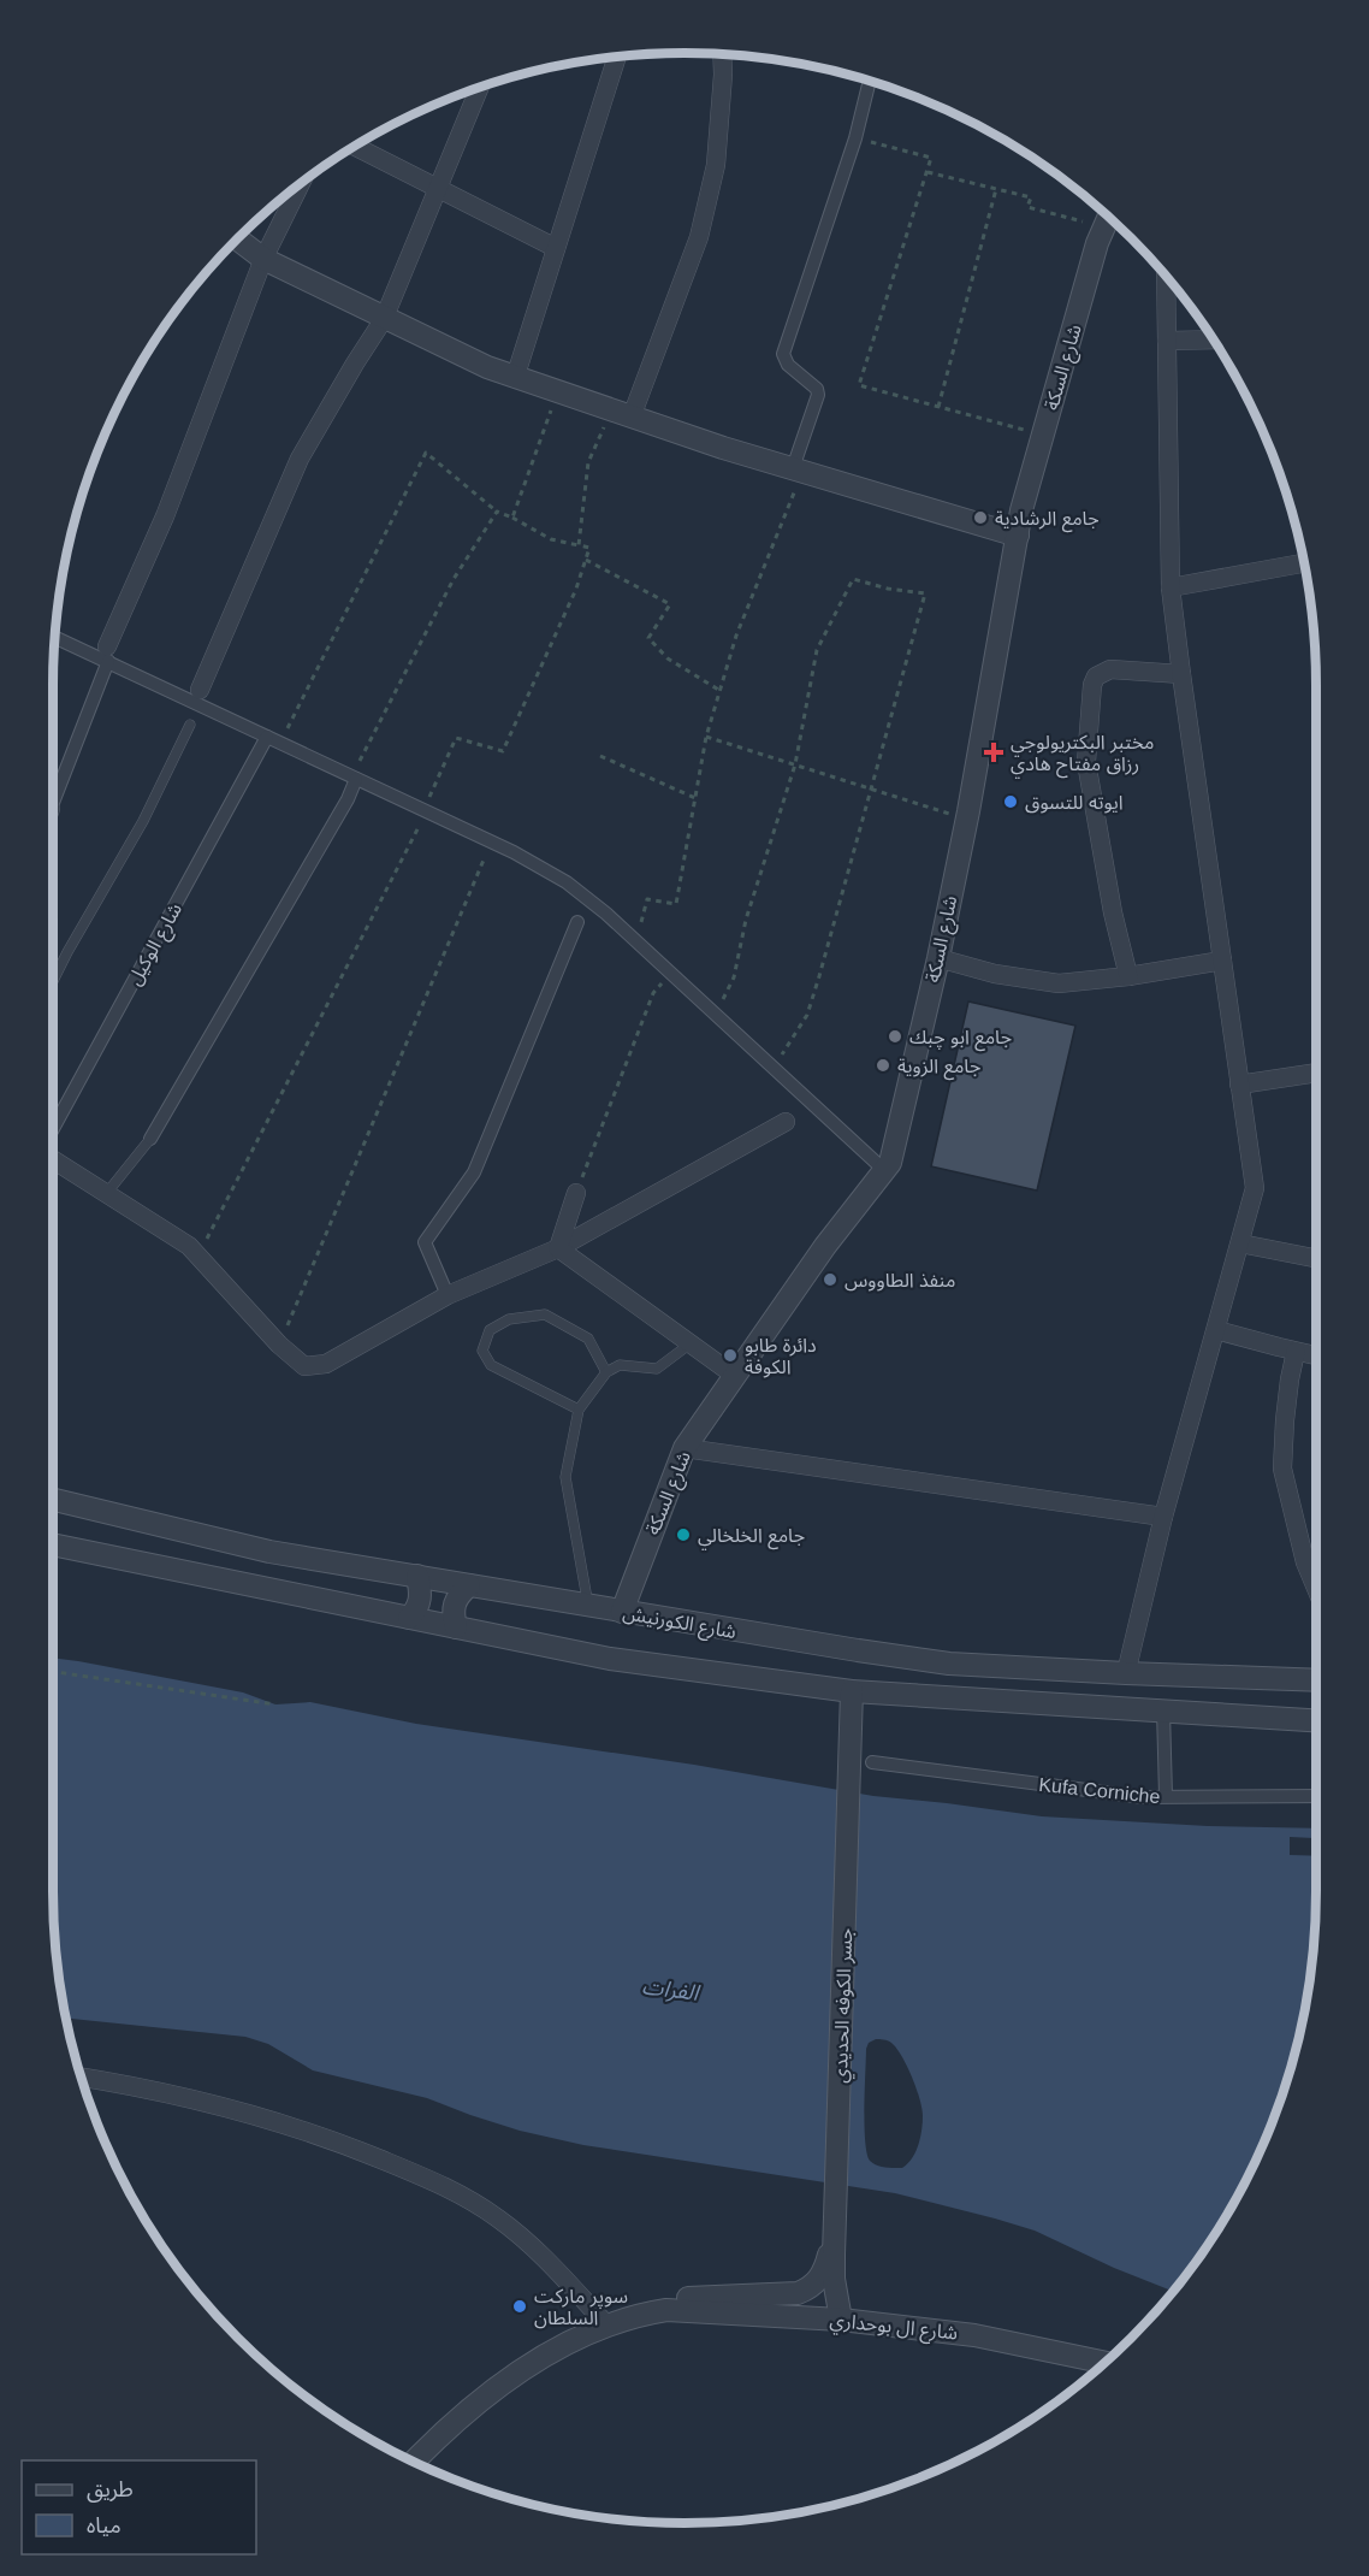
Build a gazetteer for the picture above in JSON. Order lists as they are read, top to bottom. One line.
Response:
{"streets":{"street":["شارع السكة","شارع الوكيل","شارع الكورنيش","Kufa Corniche","جسر الکوفه الحديدي","شارع ال بوحداري"]},"crossings":[["شارع السكة","شارع الكورنيش"],["جسر الکوفه الحديدي","شارع ال بوحداري"]],"water":["الفرات"],"places":{"other":["جامع الرشادية","ايوته للتسوق","جامع ابو چبك","جامع الزوية","منفذ الطاووس","دائرة طابو الكوفة","جامع الخلخالي","سوپر ماركت السلطان"],"health":["مختبر البكتريولوجي رزاق مفتاح هادي"]},"legend":["طريق","مياه"]}
